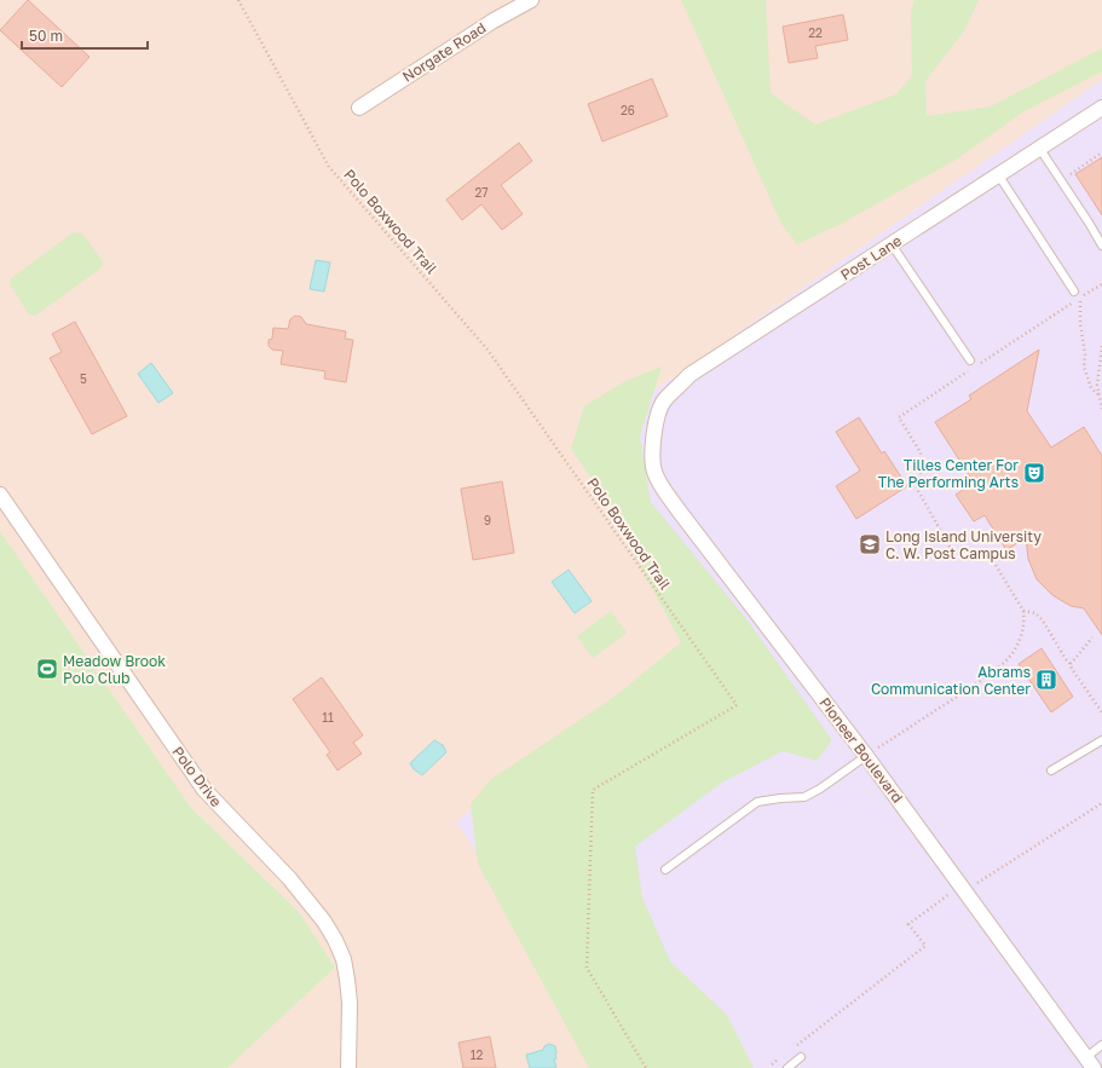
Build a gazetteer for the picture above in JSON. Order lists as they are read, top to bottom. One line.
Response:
{"streets":{"street":["Norgate Road","Post Lane","Pioneer Boulevard","Polo Drive"],"path":["Polo Boxwood Trail"]},"crossings":[["Post Lane","Pioneer Boulevard"]],"places":{"theatre":["Tilles Center For The Performing Arts"],"school or university":["Long Island University C. W. Post Campus"],"sports":["Meadow Brook Polo Club"],"building":["Abrams Communication Center"]},"house_numbers":["22","26","27","5","9","11","12"],"scale_bar":"50 m"}
